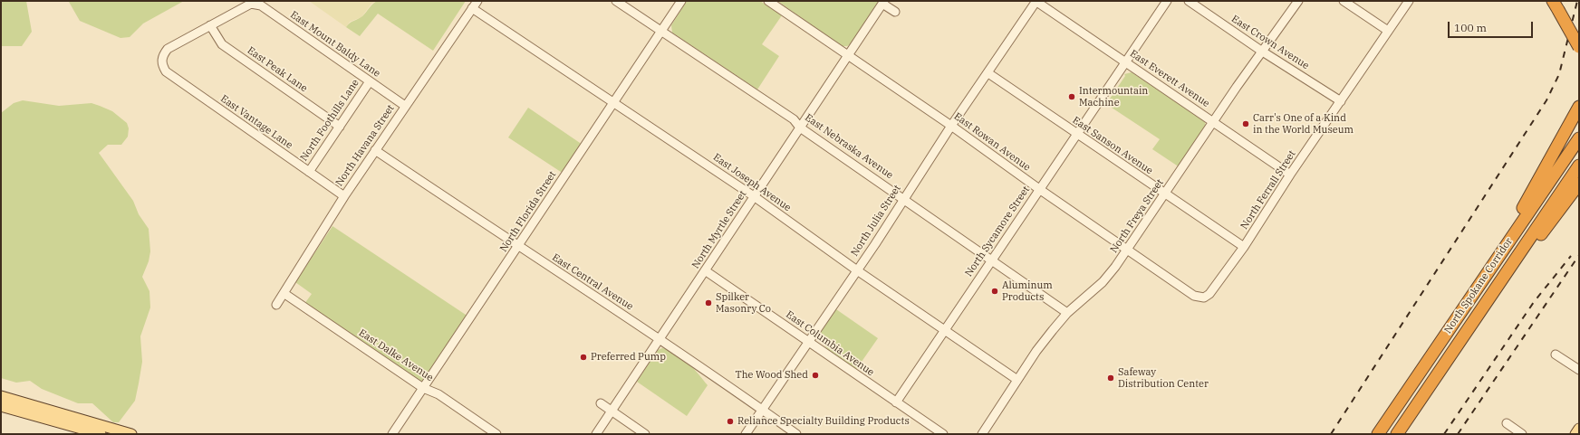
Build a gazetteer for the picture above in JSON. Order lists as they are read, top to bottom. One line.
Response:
{"streets":{"highway":["North Spokane Corridor"],"street":["East Crown Avenue","East Mount Baldy Lane","East Peak Lane","East Everett Avenue","North Foothills Lane","East Vantage Lane","East Rowan Avenue","North Havana Street","East Sanson Avenue","East Nebraska Avenue","East Joseph Avenue","North Ferrall Street","North Florida Street","North Freya Street","North Julia Street","North Myrtle Street","North Sycamore Street","East Central Avenue","East Columbia Avenue","East Dalke Avenue"]},"crossings":[["East Crown Avenue","North Ferrall Street"],["East Crown Avenue","North Freya Street"],["East Mount Baldy Lane","East Peak Lane"],["East Mount Baldy Lane","North Foothills Lane"],["East Mount Baldy Lane","East Vantage Lane"],["East Mount Baldy Lane","North Havana Street"],["East Peak Lane","North Foothills Lane"],["East Peak Lane","East Vantage Lane"],["East Everett Avenue","North Ferrall Street"],["East Everett Avenue","North Freya Street"],["East Everett Avenue","North Julia Street"],["East Everett Avenue","North Sycamore Street"],["North Foothills Lane","East Vantage Lane"],["East Vantage Lane","North Havana Street"],["East Rowan Avenue","North Ferrall Street"],["East Rowan Avenue","North Freya Street"],["East Rowan Avenue","North Julia Street"],["East Rowan Avenue","North Myrtle Street"],["East Rowan Avenue","North Sycamore Street"],["North Havana Street","East Joseph Avenue"],["North Havana Street","East Central Avenue"],["North Havana Street","East Dalke Avenue"],["East Sanson Avenue","North Ferrall Street"],["East Sanson Avenue","North Freya Street"],["East Sanson Avenue","North Julia Street"],["East Sanson Avenue","North Sycamore Street"],["East Nebraska Avenue","North Florida Street"],["East Nebraska Avenue","North Freya Street"],["East Nebraska Avenue","North Julia Street"],["East Nebraska Avenue","North Myrtle Street"],["East Nebraska Avenue","North Sycamore Street"],["East Joseph Avenue","North Florida Street"],["East Joseph Avenue","North Freya Street"],["East Joseph Avenue","North Julia Street"],["East Joseph Avenue","North Myrtle Street"],["East Joseph Avenue","North Sycamore Street"],["North Florida Street","East Central Avenue"],["North Florida Street","East Dalke Avenue"],["North Julia Street","East Central Avenue"],["North Julia Street","East Columbia Avenue"],["North Myrtle Street","East Central Avenue"],["North Myrtle Street","East Columbia Avenue"],["North Sycamore Street","East Columbia Avenue"]],"places":["Intermountain Machine","Carr's One of a Kind in the World Museum","Aluminum Products","Spilker Masonry Co","Preferred Pump","The Wood Shed","Safeway Distribution Center","Reliance Specialty Building Products"],"scale_bar":"100 m"}
